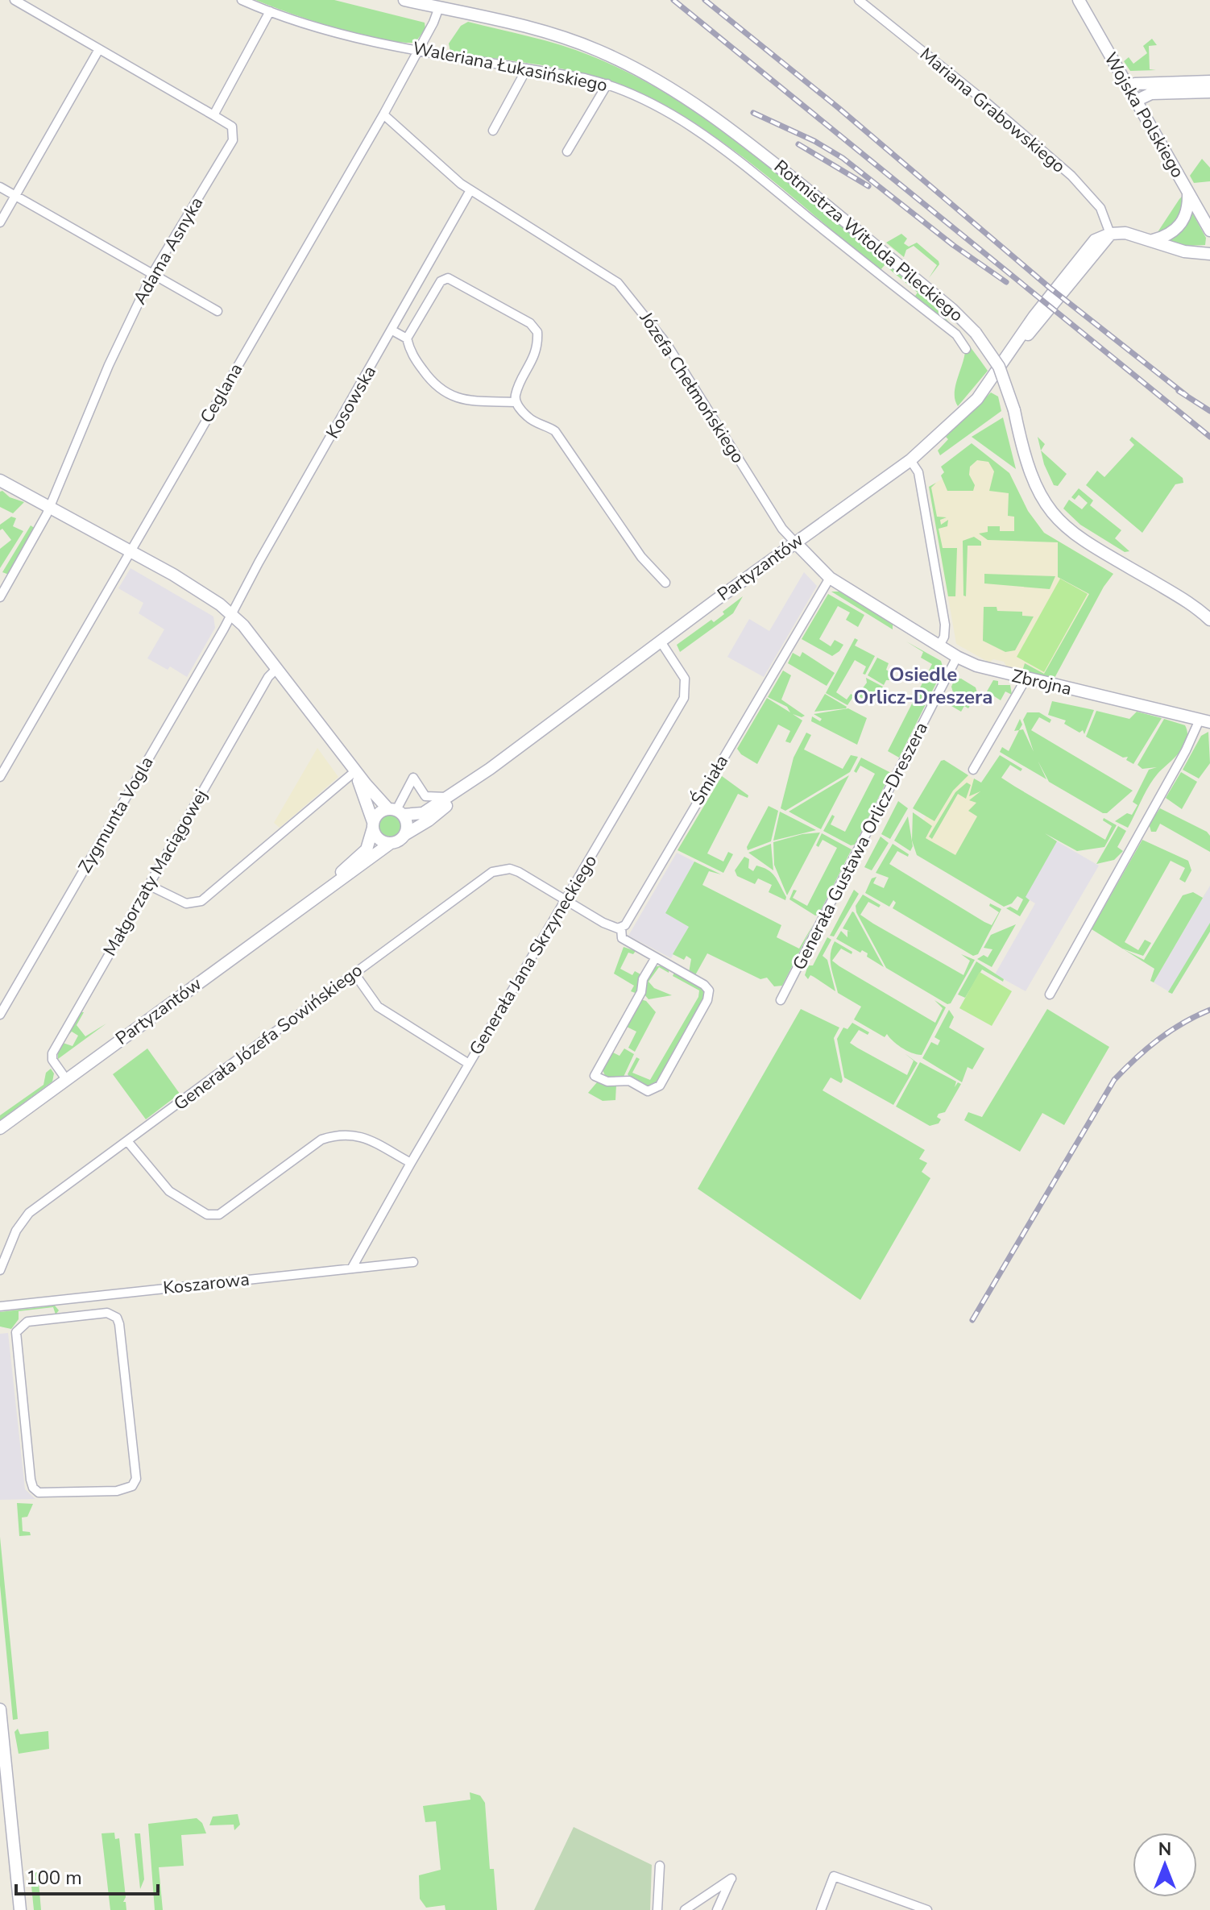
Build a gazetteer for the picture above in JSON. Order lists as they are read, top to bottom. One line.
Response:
{"streets":{"main road":["Wojska Polskiego","Rotmistrza Witolda Pileckiego","Partyzantów","Zbrojna"],"street":["Waleriana Łukasińskiego","Mariana Grabowskiego","Adama Asnyka","Józefa Chełmońskiego","Ceglana","Kosowska","Śmiała","Zygmunta Vogla","Generała Gustawa Orlicz-Dreszera","Małgorzaty Maciągowej","Generała Jana Skrzyneckiego","Generała Józefa Sowińskiego","Koszarowa"]},"crossings":[["Waleriana Łukasińskiego","Ceglana"],["Mariana Grabowskiego","Partyzantów"],["Rotmistrza Witolda Pileckiego","Ceglana"],["Józefa Chełmońskiego","Ceglana"],["Józefa Chełmońskiego","Kosowska"],["Józefa Chełmońskiego","Partyzantów"],["Józefa Chełmońskiego","Zbrojna"],["Kosowska","Zygmunta Vogla"],["Partyzantów","Zbrojna"],["Partyzantów","Małgorzaty Maciągowej"],["Partyzantów","Generała Jana Skrzyneckiego"],["Zbrojna","Śmiała"],["Zbrojna","Generała Gustawa Orlicz-Dreszera"],["Generała Jana Skrzyneckiego","Generała Józefa Sowińskiego"],["Generała Jana Skrzyneckiego","Koszarowa"]],"districts":["Osiedle Orlicz-Dreszera"],"scale_bar":"100 m","north":"top"}
